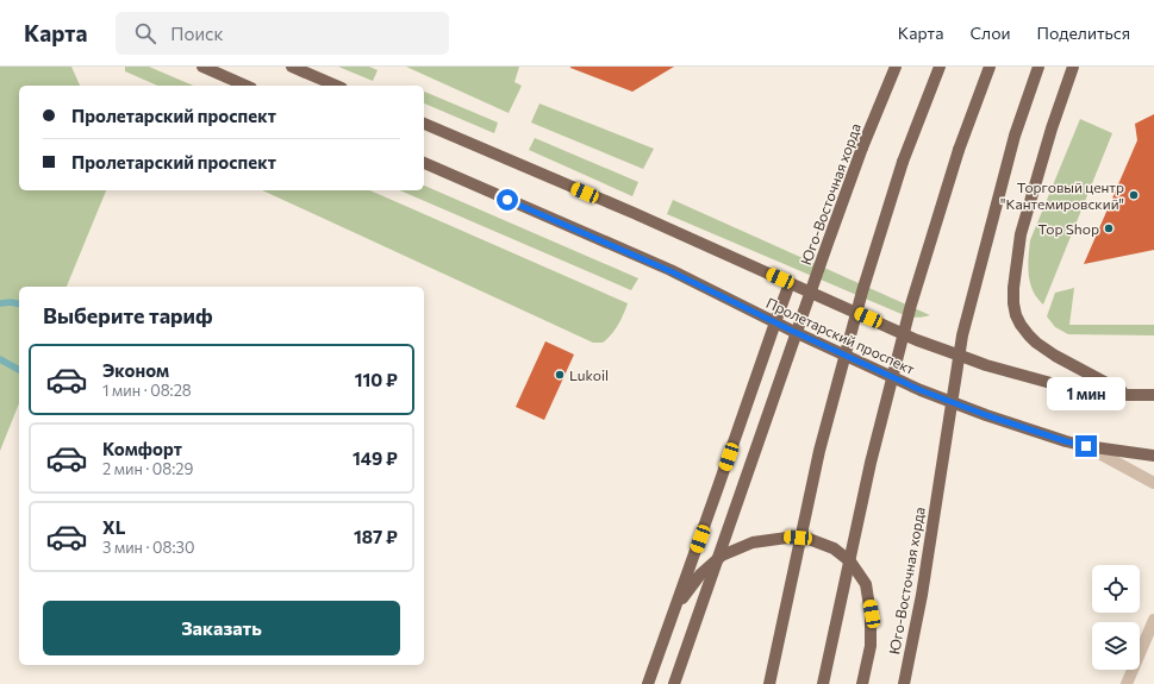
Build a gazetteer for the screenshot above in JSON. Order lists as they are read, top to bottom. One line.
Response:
{"streets":{"main road":["Юго-Восточная хорда","Пролетарский проспект"]},"places":["Торговый центр \"Кантемировский\"","Top Shop","Lukoil"],"page":{"header":"Карта","search":"Поиск","nav":["Карта","Слои","Поделиться"],"banner":["Пролетарский проспект","Пролетарский проспект"],"heading":"Выберите тариф","list":[{"name":"Эконом","note":"1 мин · 08:28","value":"110 ₽"},{"name":"Комфорт","note":"2 мин · 08:29","value":"149 ₽"},{"name":"XL","note":"3 мин · 08:30","value":"187 ₽"}],"bubble":"1 мин","buttons":"Заказать"}}
